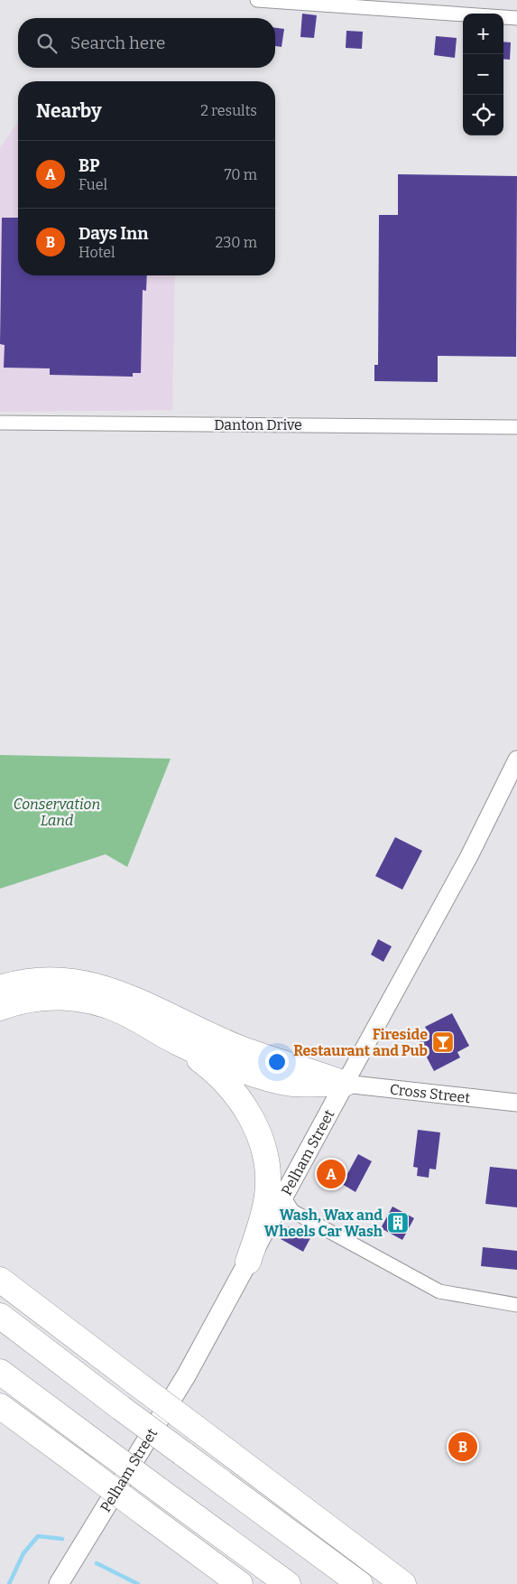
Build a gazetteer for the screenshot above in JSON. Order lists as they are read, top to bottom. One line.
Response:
{"streets":{"main road":["Pelham Street"],"street":["Danton Drive","Cross Street"]},"crossings":[["Cross Street","Pelham Street"]],"parks":["Conservation Land"],"places":{"bar":["Fireside Restaurant and Pub"],"building":["Wash, Wax and Wheels Car Wash"]},"page":{"map_buttons":["+","−"],"search":"Search here","heading":["Nearby","2 results"],"list":[{"mark":"A","name":"BP","note":"Fuel","value":"70 m"},{"mark":"B","name":"Days Inn","note":"Hotel","value":"230 m"}],"pins":["A","B"]}}
